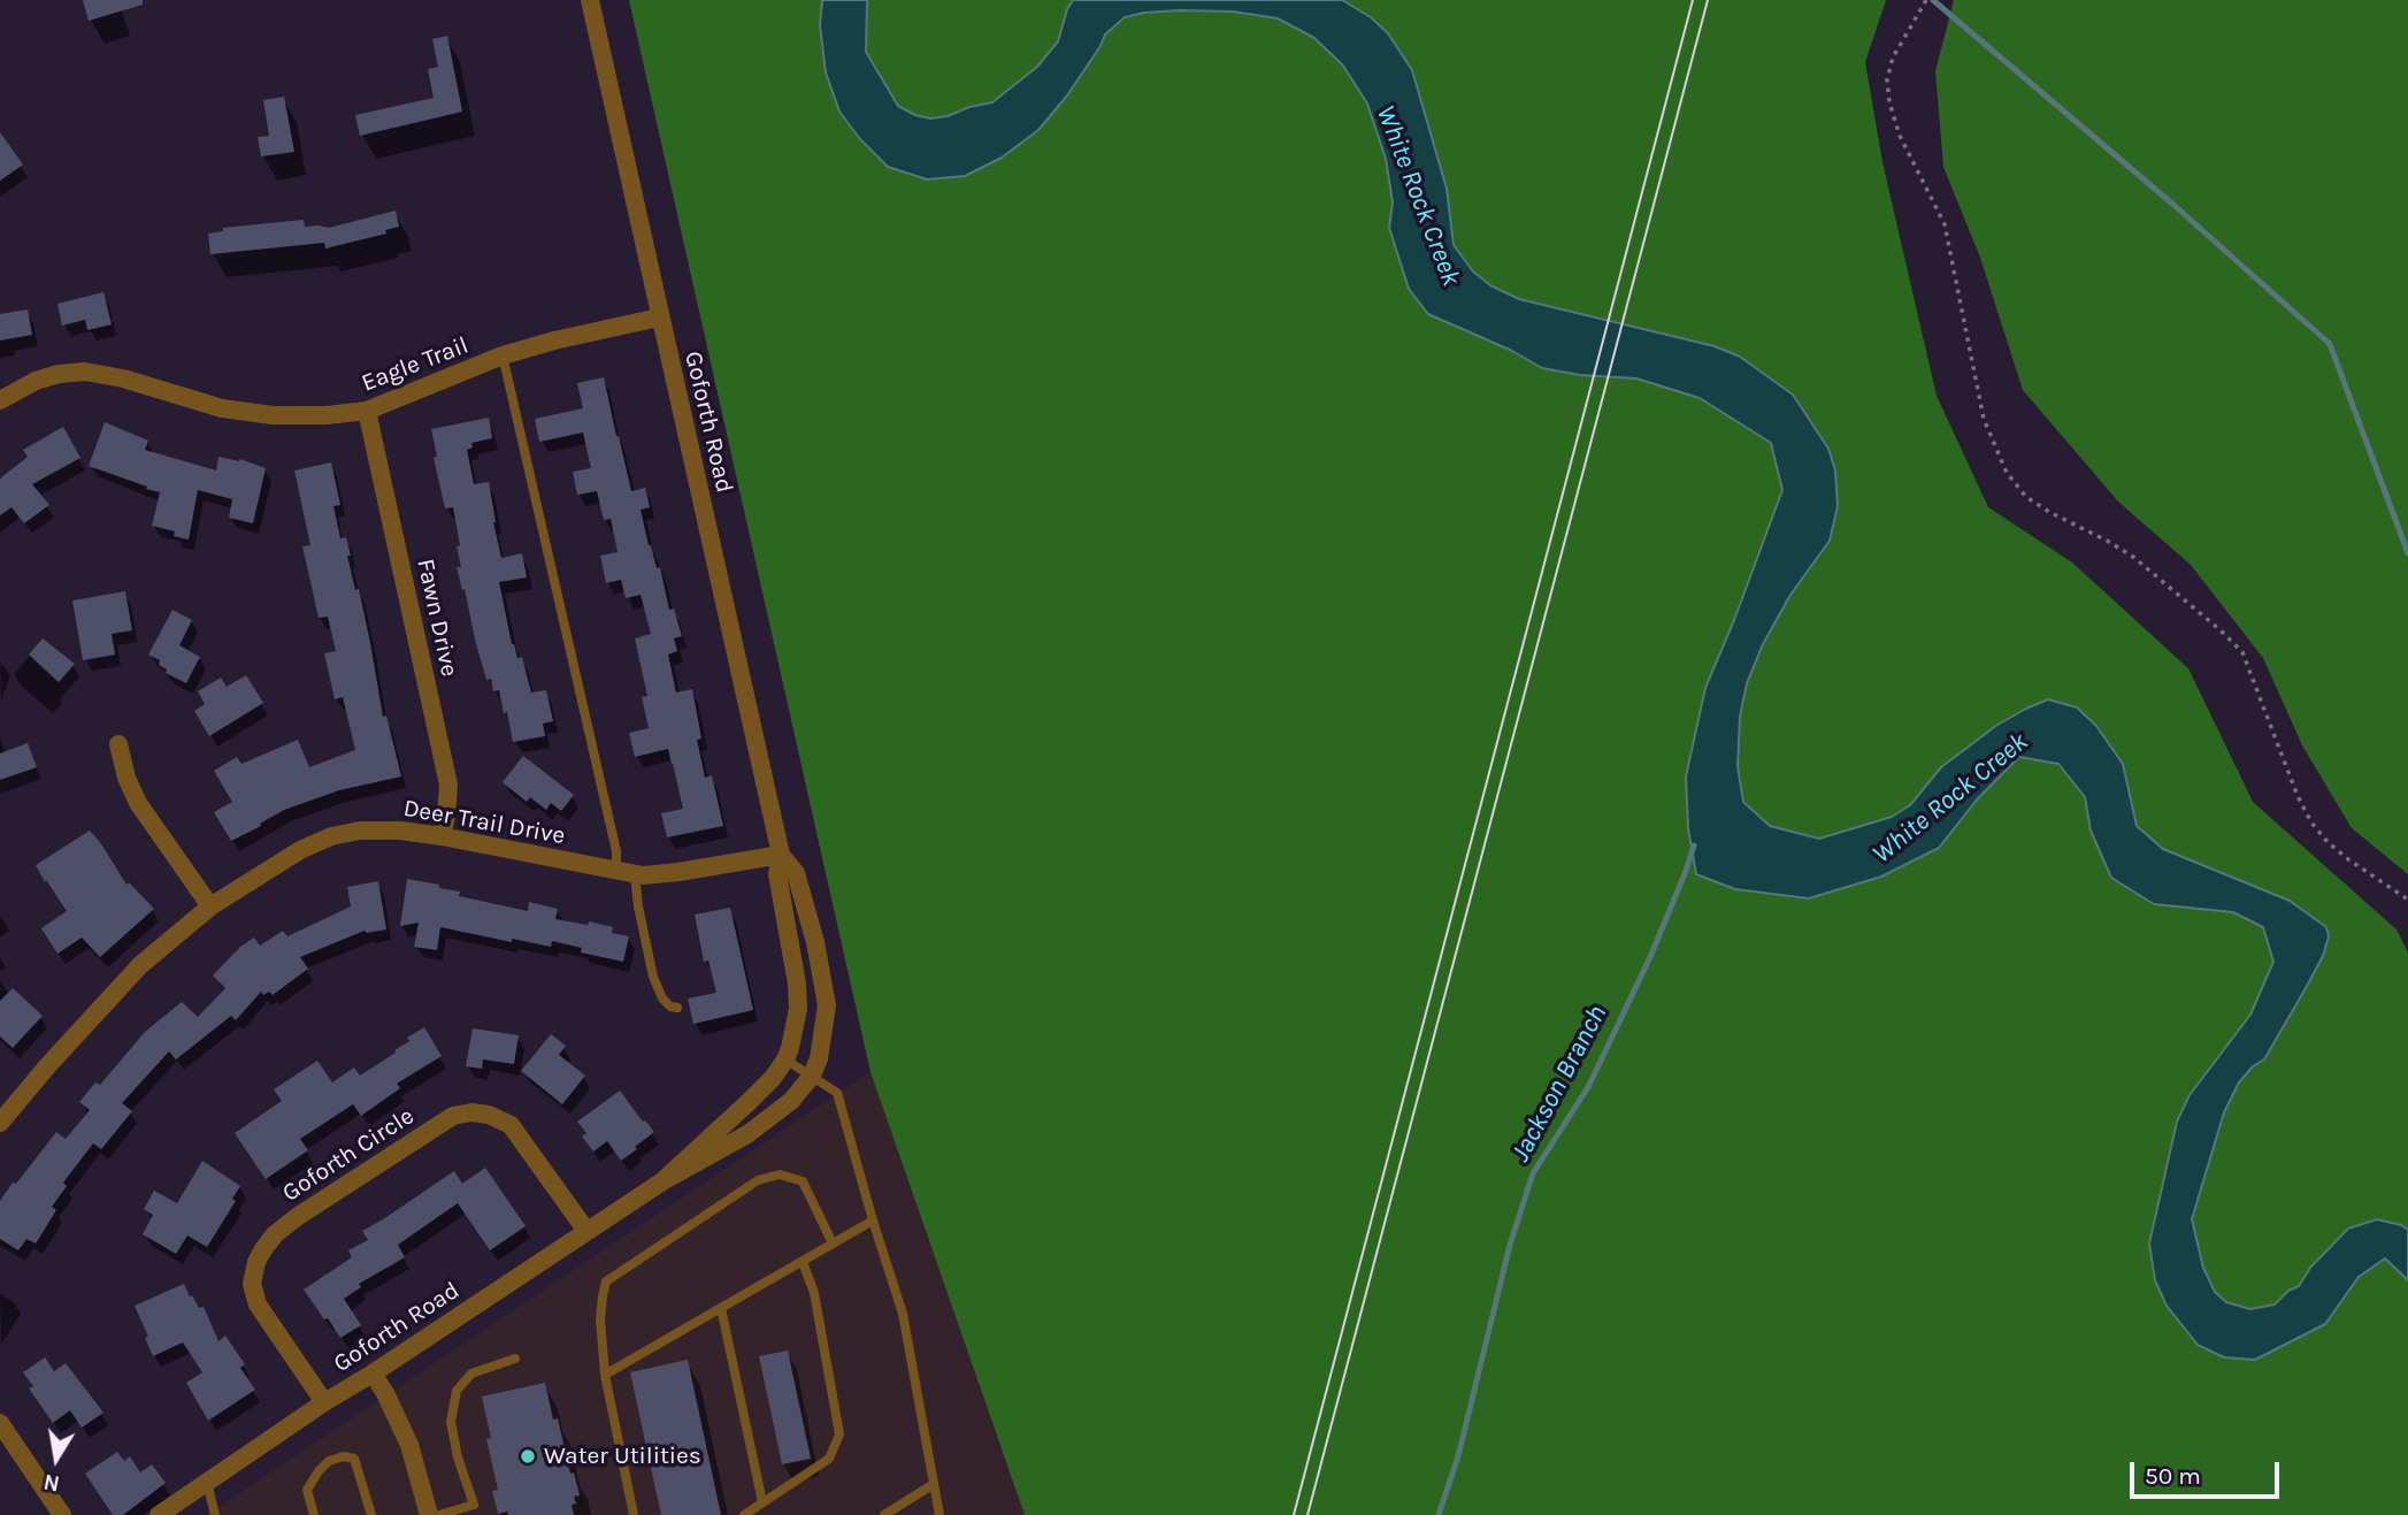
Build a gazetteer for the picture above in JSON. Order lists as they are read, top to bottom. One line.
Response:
{"streets":{"street":["Eagle Trail","Goforth Road","Fawn Drive","Deer Trail Drive","Goforth Circle"]},"crossings":[["Eagle Trail","Goforth Road"],["Eagle Trail","Fawn Drive"],["Goforth Road","Deer Trail Drive"],["Goforth Road","Goforth Circle"],["Fawn Drive","Deer Trail Drive"]],"water":["White Rock Creek","Jackson Branch"],"places":["Water Utilities"],"scale_bar":"50 m","north":"bottom"}
